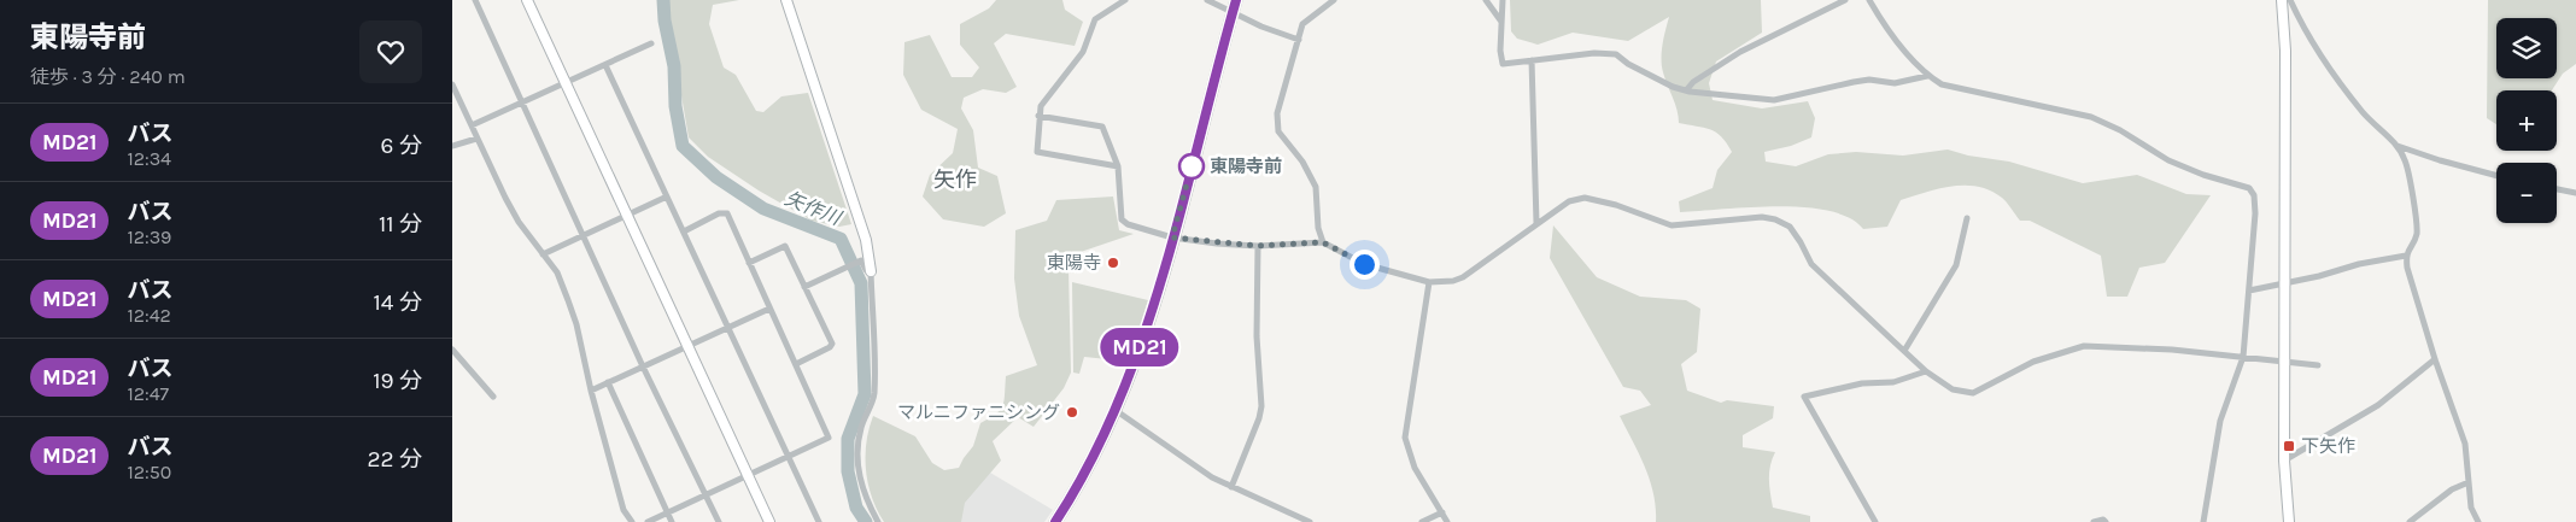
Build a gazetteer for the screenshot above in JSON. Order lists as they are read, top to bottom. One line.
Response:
{"districts":["矢作"],"water":["矢作川"],"places":{"other":["東陽寺前","東陽寺","マルニファニシング"],"transit":["下矢作"]},"lines":["bus line MD21"],"page":{"heading":["東陽寺前","徒歩 · 3 分 · 240 m"],"on_map":"MD21","map_buttons":["+","−"],"list":[{"mark":"MD21","name":"バス","note":"12:34","value":"6 分"},{"mark":"MD21","name":"バス","note":"12:39","value":"11 分"},{"mark":"MD21","name":"バス","note":"12:42","value":"14 分"},{"mark":"MD21","name":"バス","note":"12:47","value":"19 分"},{"mark":"MD21","name":"バス","note":"12:50","value":"22 分"}]}}
